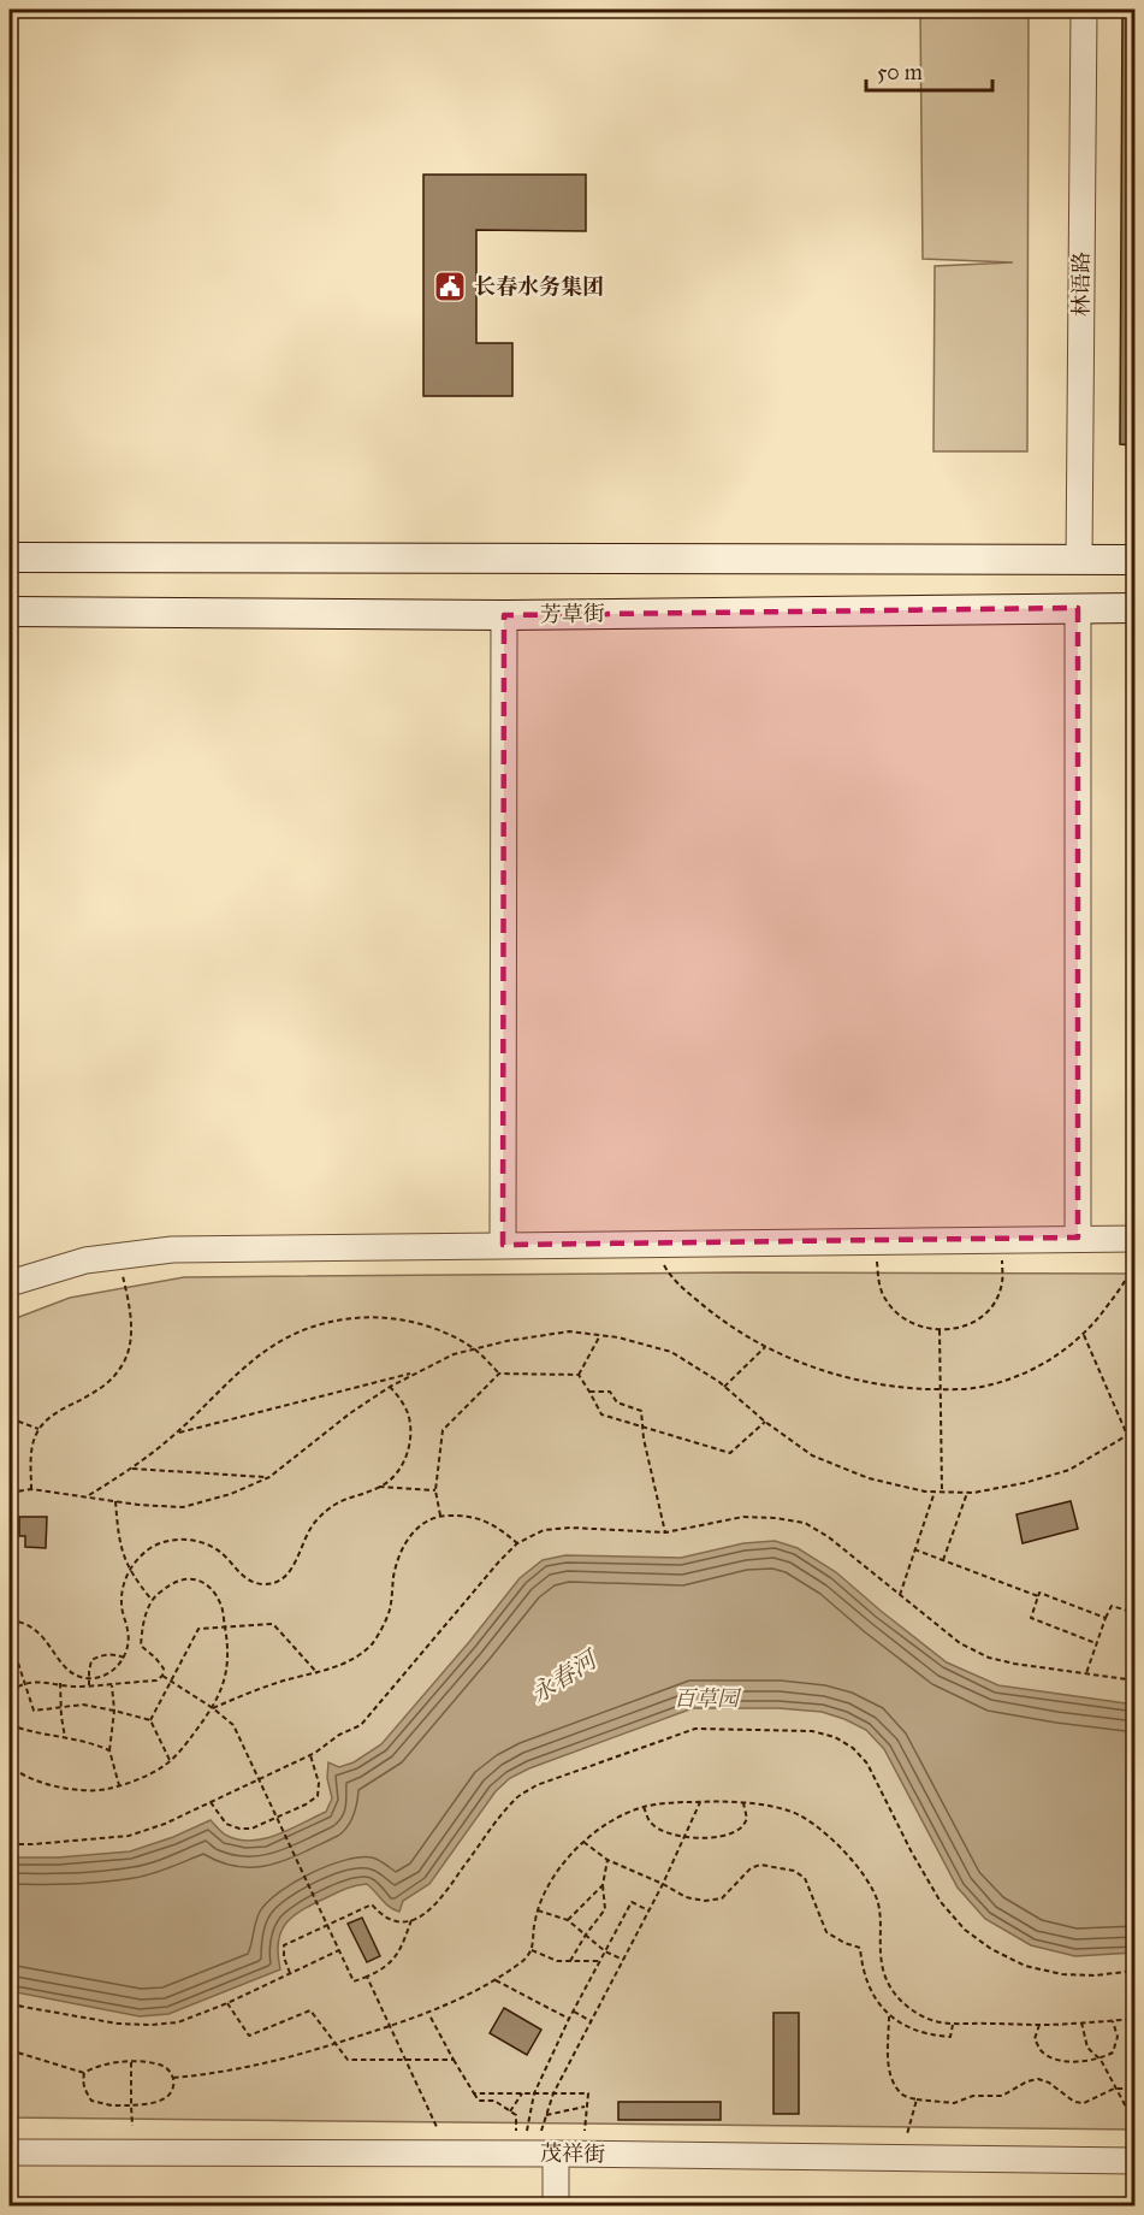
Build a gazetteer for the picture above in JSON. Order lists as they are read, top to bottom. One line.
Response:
{"streets":{"main road":["芳草街"],"street":["林语路","茂祥街"]},"water":["永春河"],"parks":["百草园"],"places":{"public building":["长春水务集团"]},"scale_bar":"50 m"}
